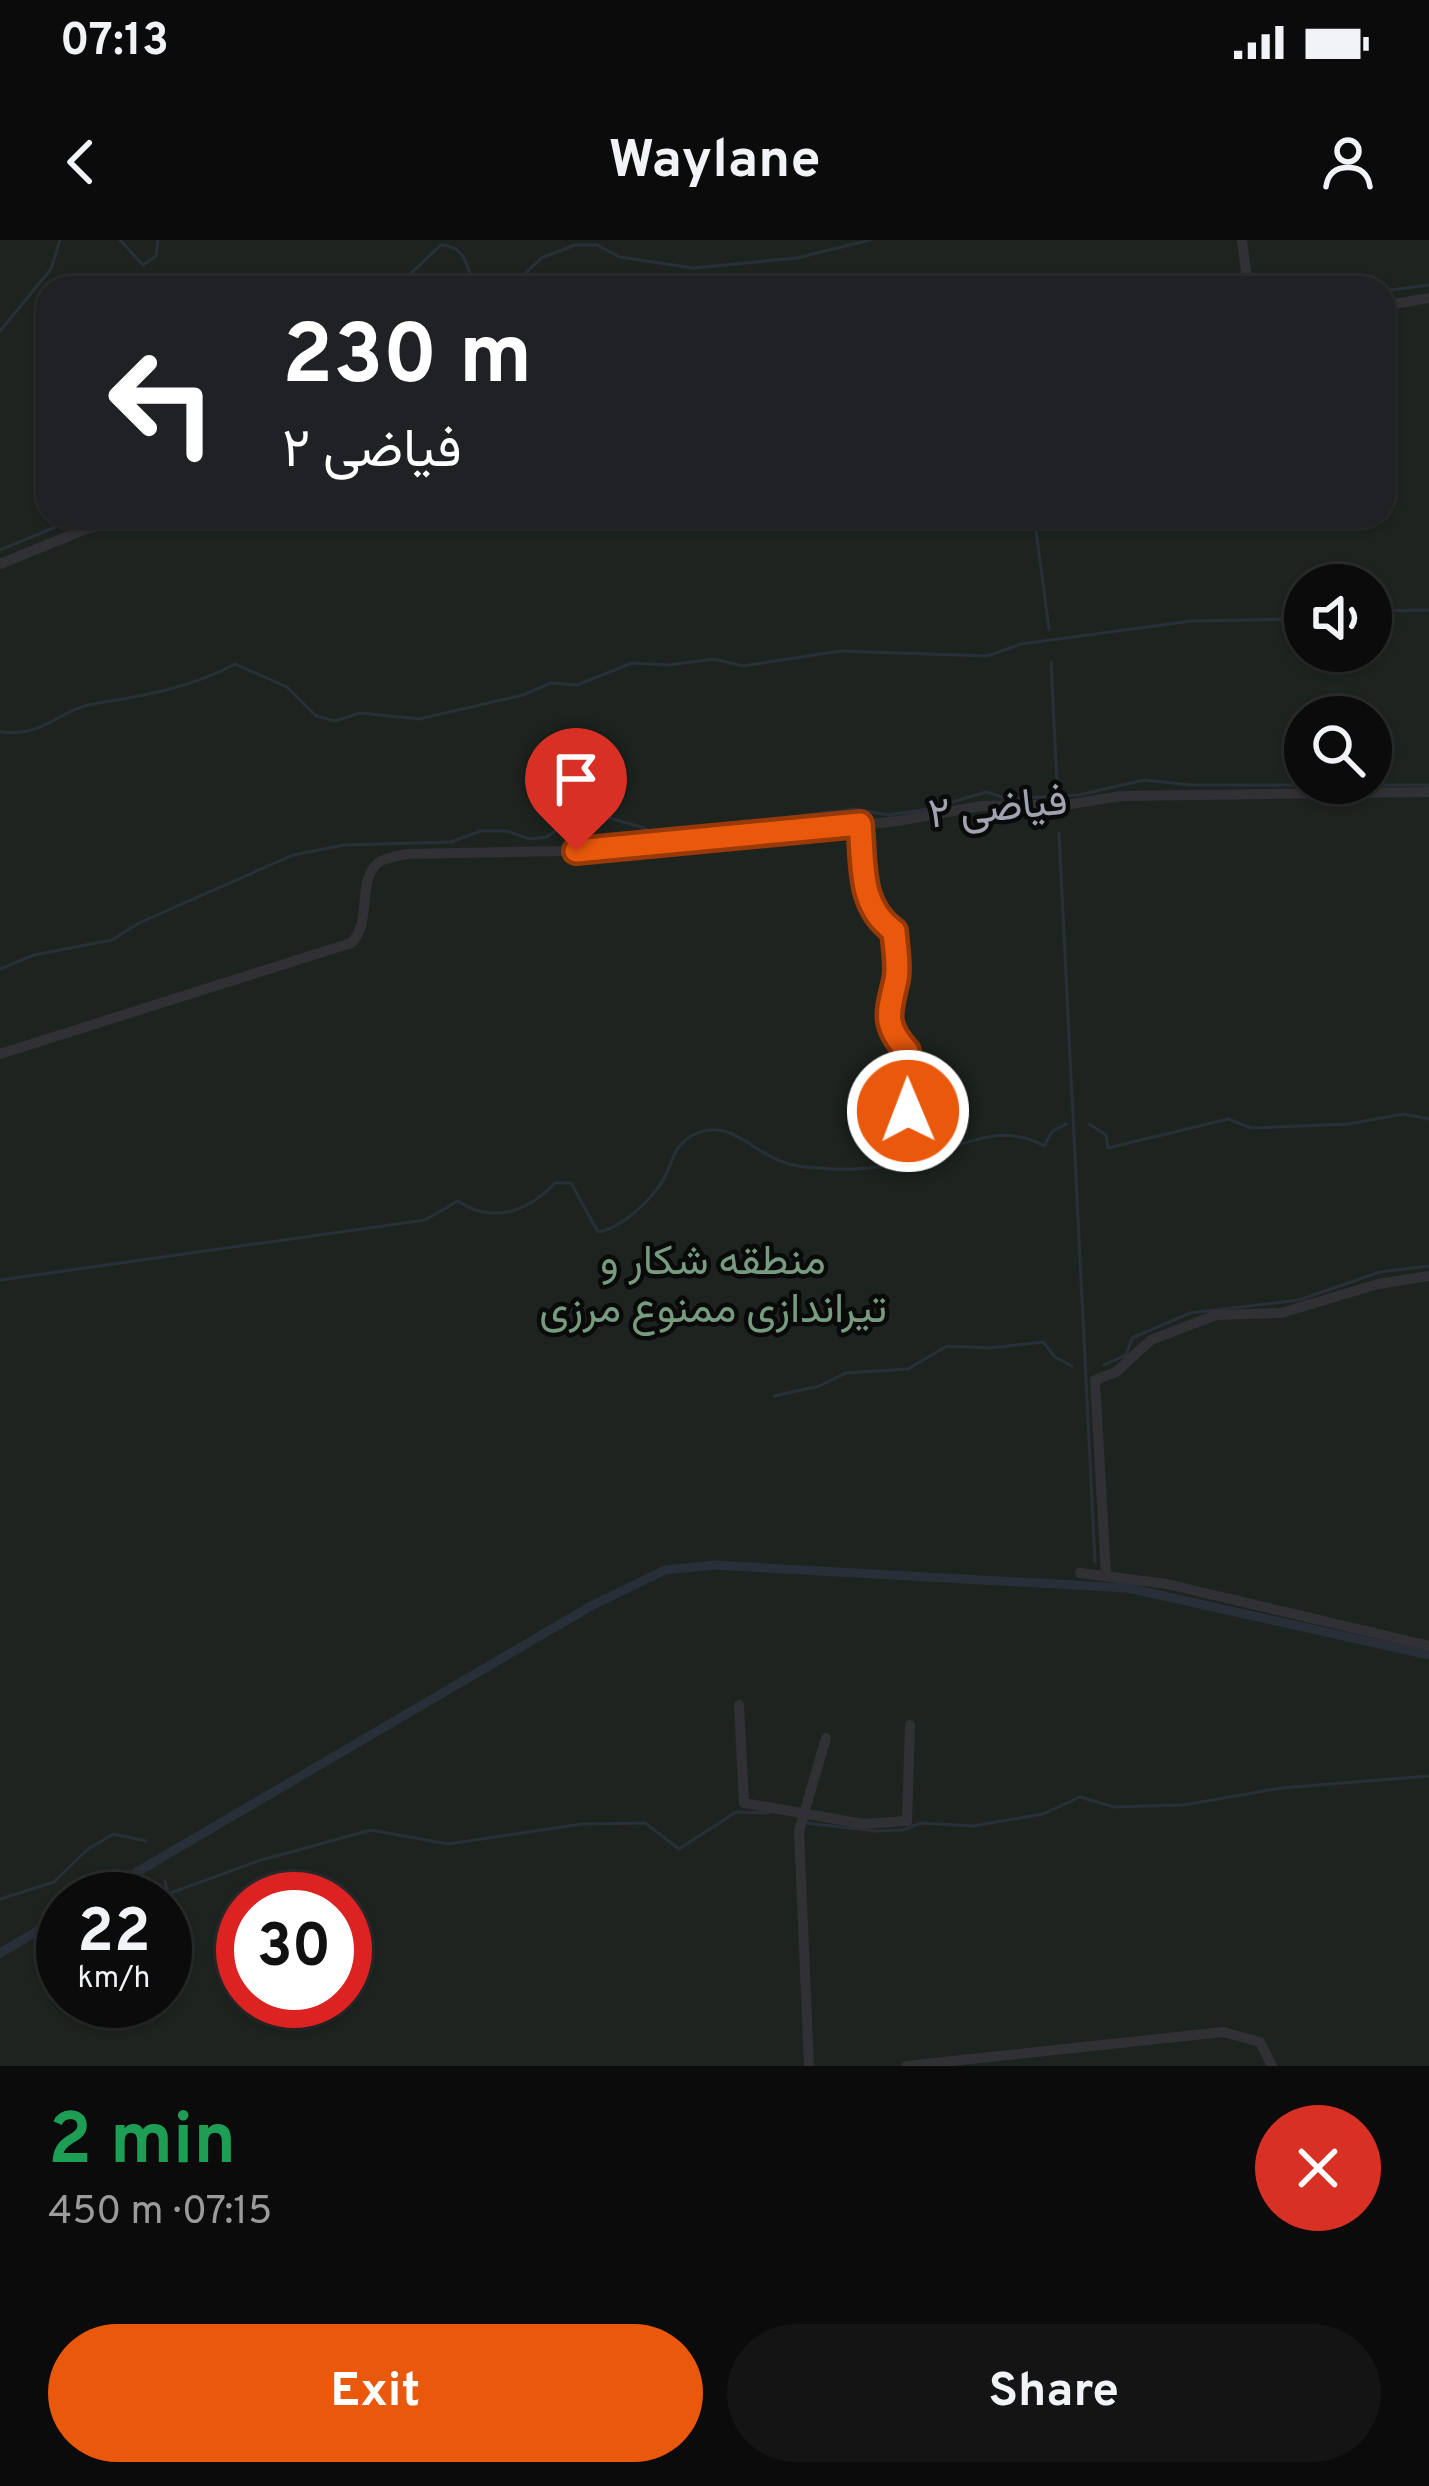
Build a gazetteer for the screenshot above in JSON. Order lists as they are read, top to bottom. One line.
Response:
{"streets":{"street":["فیاضی ۲"]},"parks":["منطقه شکار و تیراندازی ممنوع مرزی"],"page":{"status":"07:13","header":"Waylane","turn":["230 m","فیاضی ۲"],"speed":"22 km/h","limit":"30","heading":["2 min","450 m · 07:15"],"buttons":["Exit","Share"]}}
